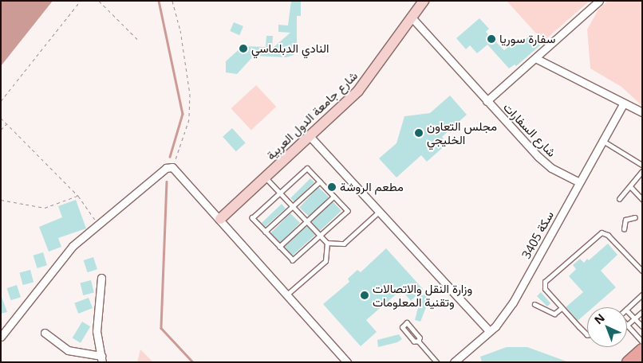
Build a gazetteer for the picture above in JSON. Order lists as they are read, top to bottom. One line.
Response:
{"streets":{"street":["شارع جامعة الدول العربية","شارع السفارات","سكة 3405"]},"crossings":[["شارع جامعة الدول العربية","شارع السفارات"],["شارع السفارات","سكة 3405"]],"places":["سفارة سوريا","النادي الدبلماسي","مجلس التعاون الخليجي","مطعم الروشة","وزارة النقل والاتصالات وتقنية المعلومات"],"north":"top left"}
